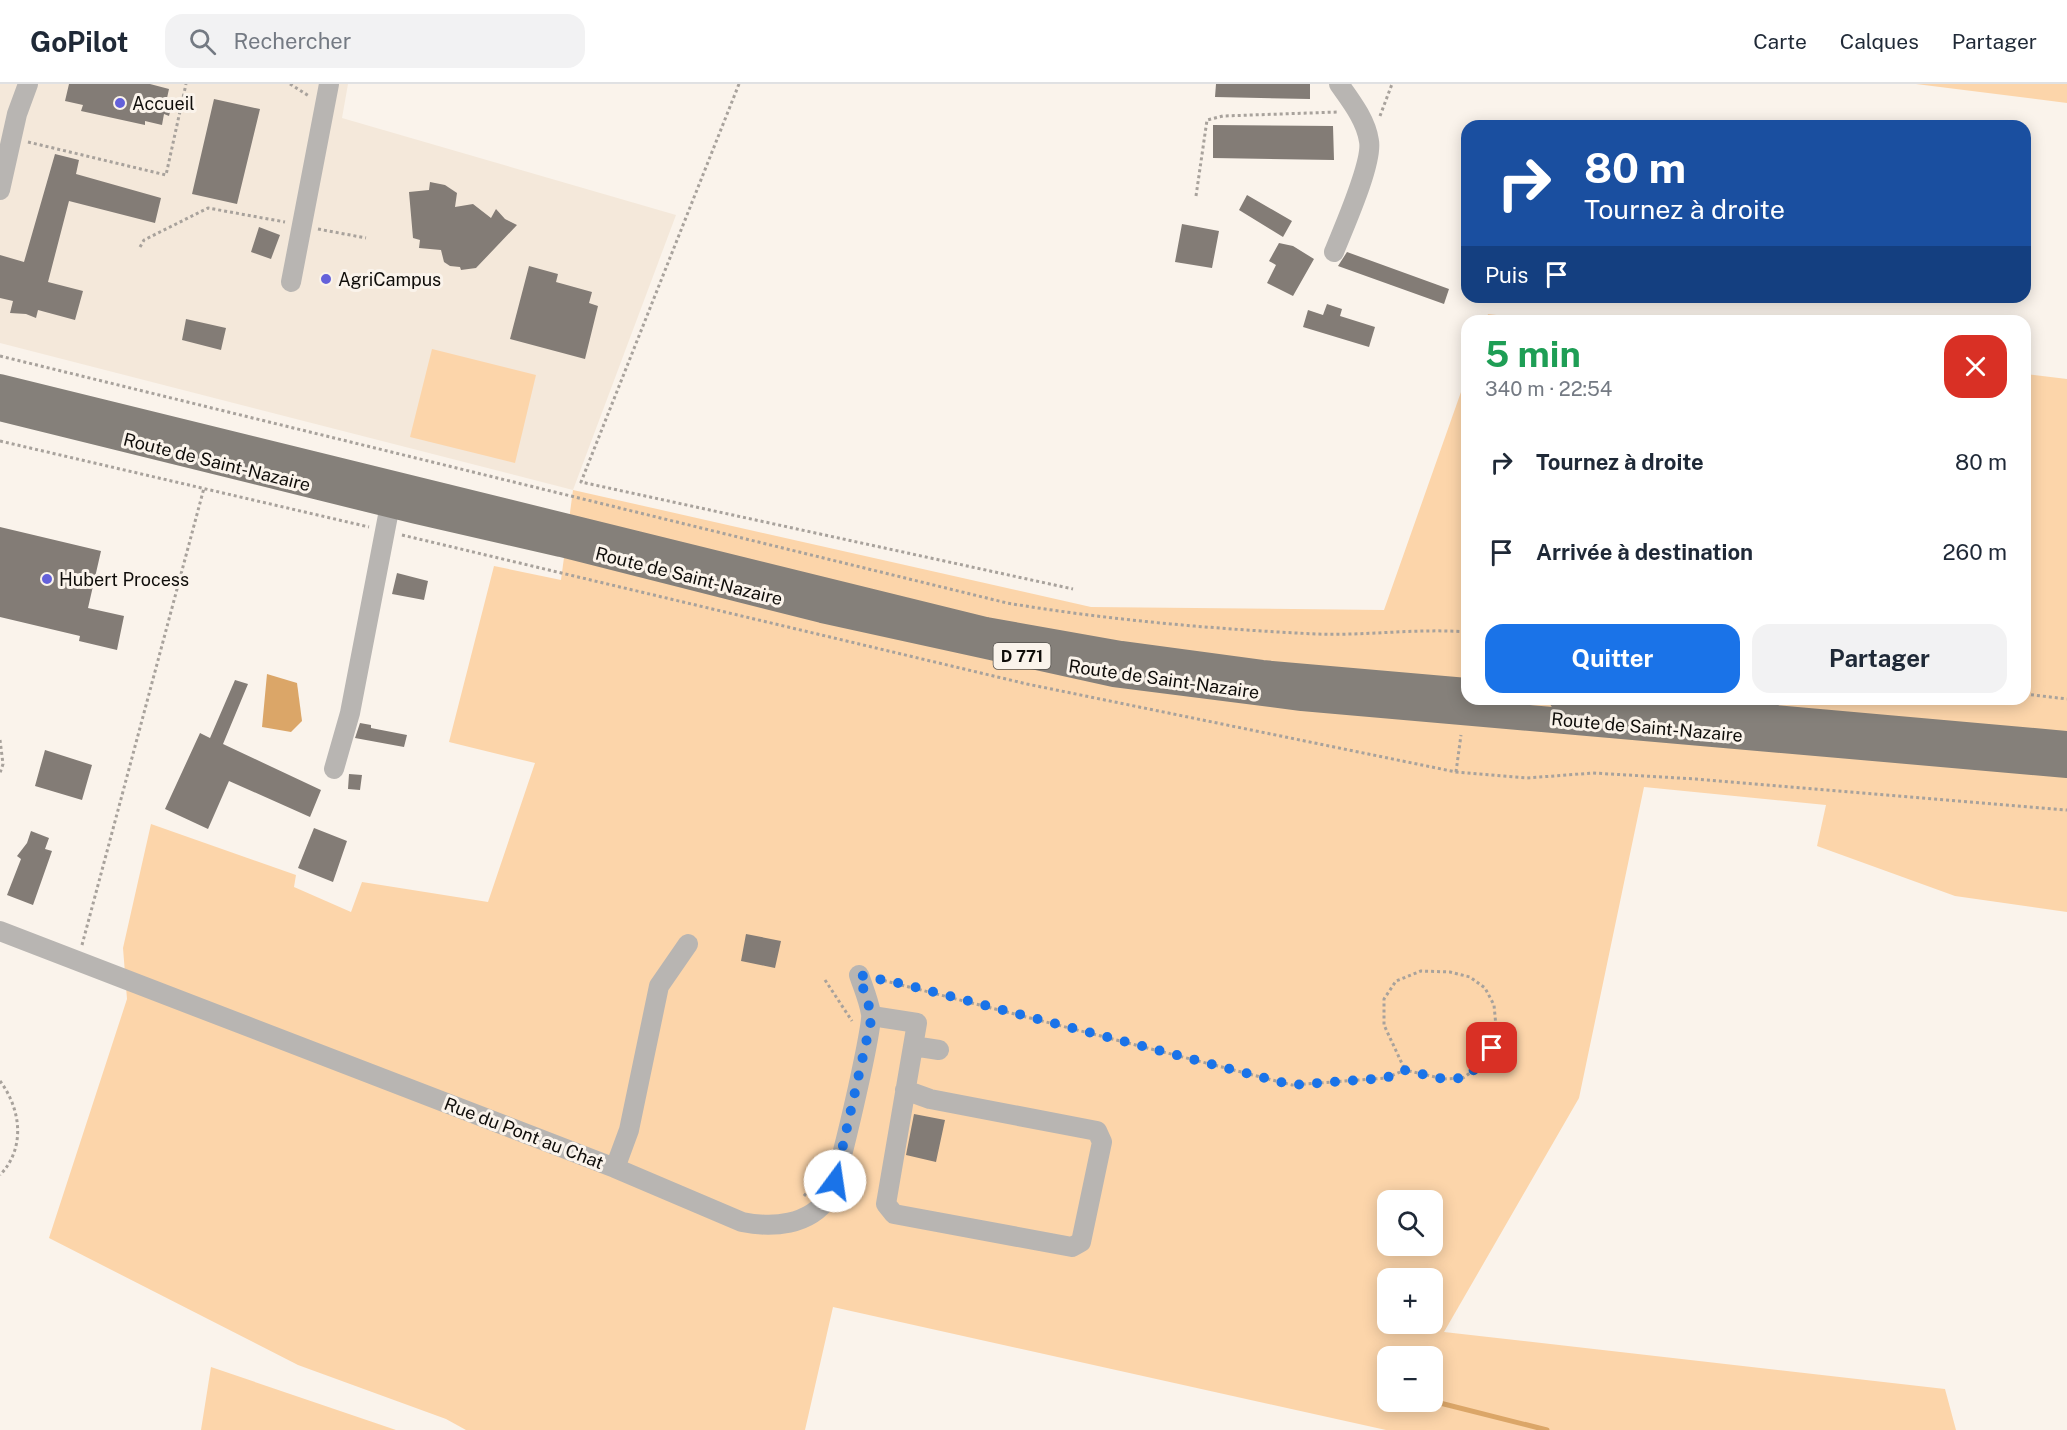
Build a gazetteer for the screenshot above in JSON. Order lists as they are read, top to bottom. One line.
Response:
{"streets":{"main road":["Route de Saint-Nazaire","D 771"],"street":["Rue du Pont au Chat"]},"places":["Accueil","AgriCampus","Hubert Process"],"page":{"header":"GoPilot","search":"Rechercher","nav":["Carte","Calques","Partager"],"turn":["80 m","Tournez à droite"],"then":"Puis","heading":["5 min","340 m · 22:54"],"list":[{"name":"Tournez à droite","value":"80 m"},{"name":"Arrivée à destination","value":"260 m"}],"buttons":["Quitter","Partager"],"map_buttons":["+","−"]}}
